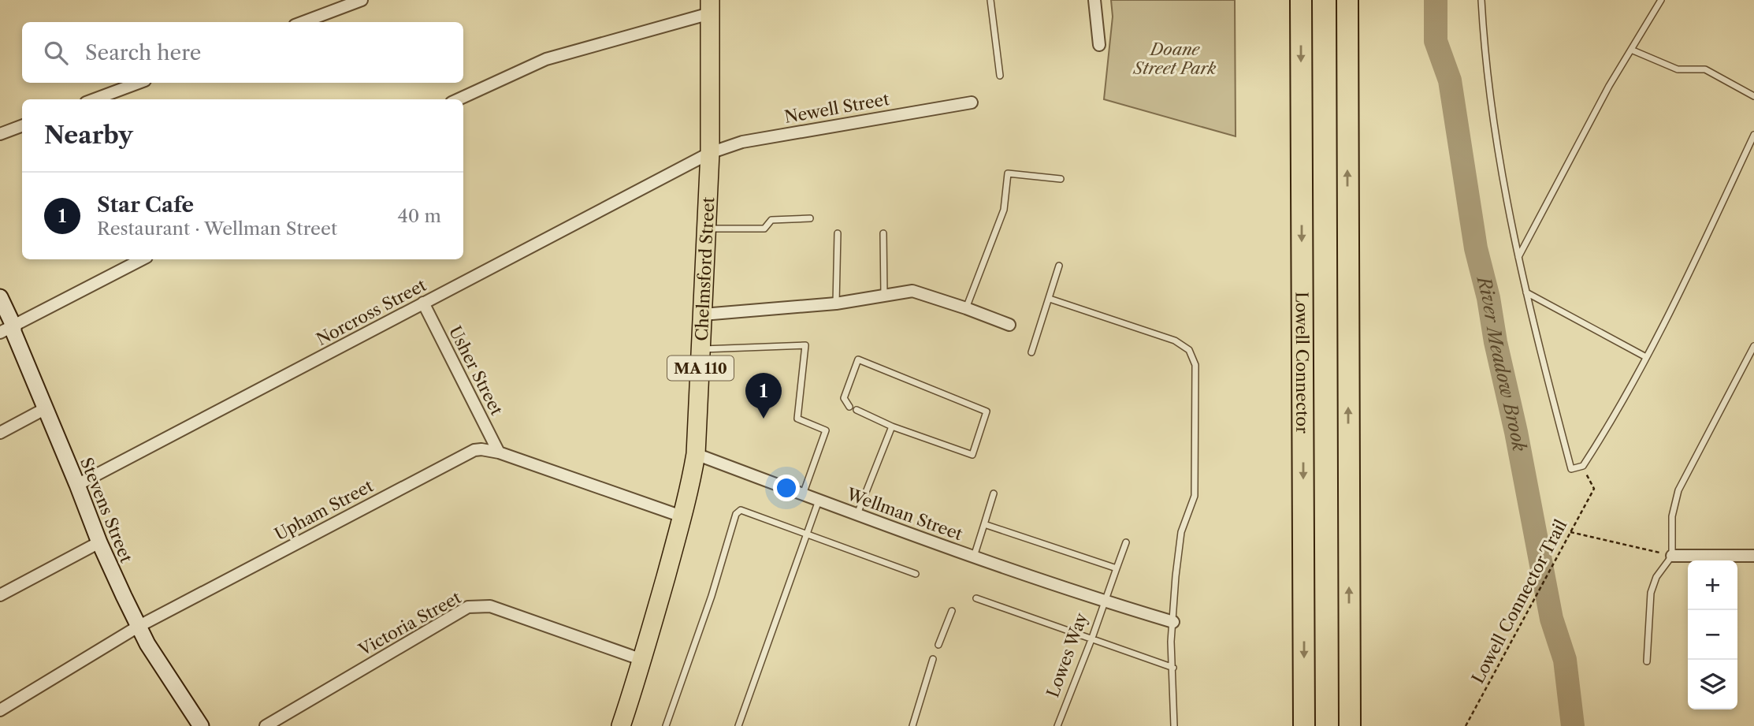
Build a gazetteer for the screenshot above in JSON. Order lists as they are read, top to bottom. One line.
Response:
{"streets":{"highway":["Lowell Connector"],"main road":["Chelmsford Street","MA 110","Stevens Street"],"street":["Newell Street","Norcross Street","Usher Street","Upham Street","Wellman Street","Victoria Street","Lowes Way"],"path":["Lowell Connector Trail"]},"crossings":[["Newell Street","Chelmsford Street"],["Newell Street","Norcross Street"],["Chelmsford Street","Norcross Street"],["Chelmsford Street","Upham Street"],["Chelmsford Street","Wellman Street"],["Chelmsford Street","Victoria Street"],["Norcross Street","Usher Street"],["Norcross Street","Stevens Street"],["Usher Street","Upham Street"],["Stevens Street","Upham Street"],["Wellman Street","Lowes Way"]],"water":["River Meadow Brook"],"parks":["Doane Street Park"],"page":{"search":"Search here","heading":"Nearby","list":[{"mark":"1","name":"Star Cafe","note":"Restaurant · Wellman Street","value":"40 m"}],"pins":"1","map_buttons":["+","−"]}}
